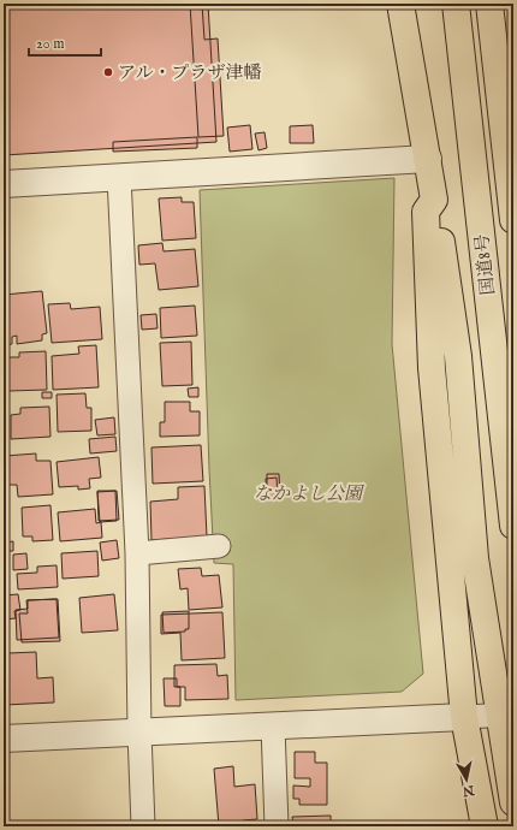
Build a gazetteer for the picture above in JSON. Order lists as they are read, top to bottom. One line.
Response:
{"streets":{"highway":["国道8号"]},"parks":["なかよし公園"],"places":["アル・プラザ津幡"],"scale_bar":"20 m","north":"bottom"}
